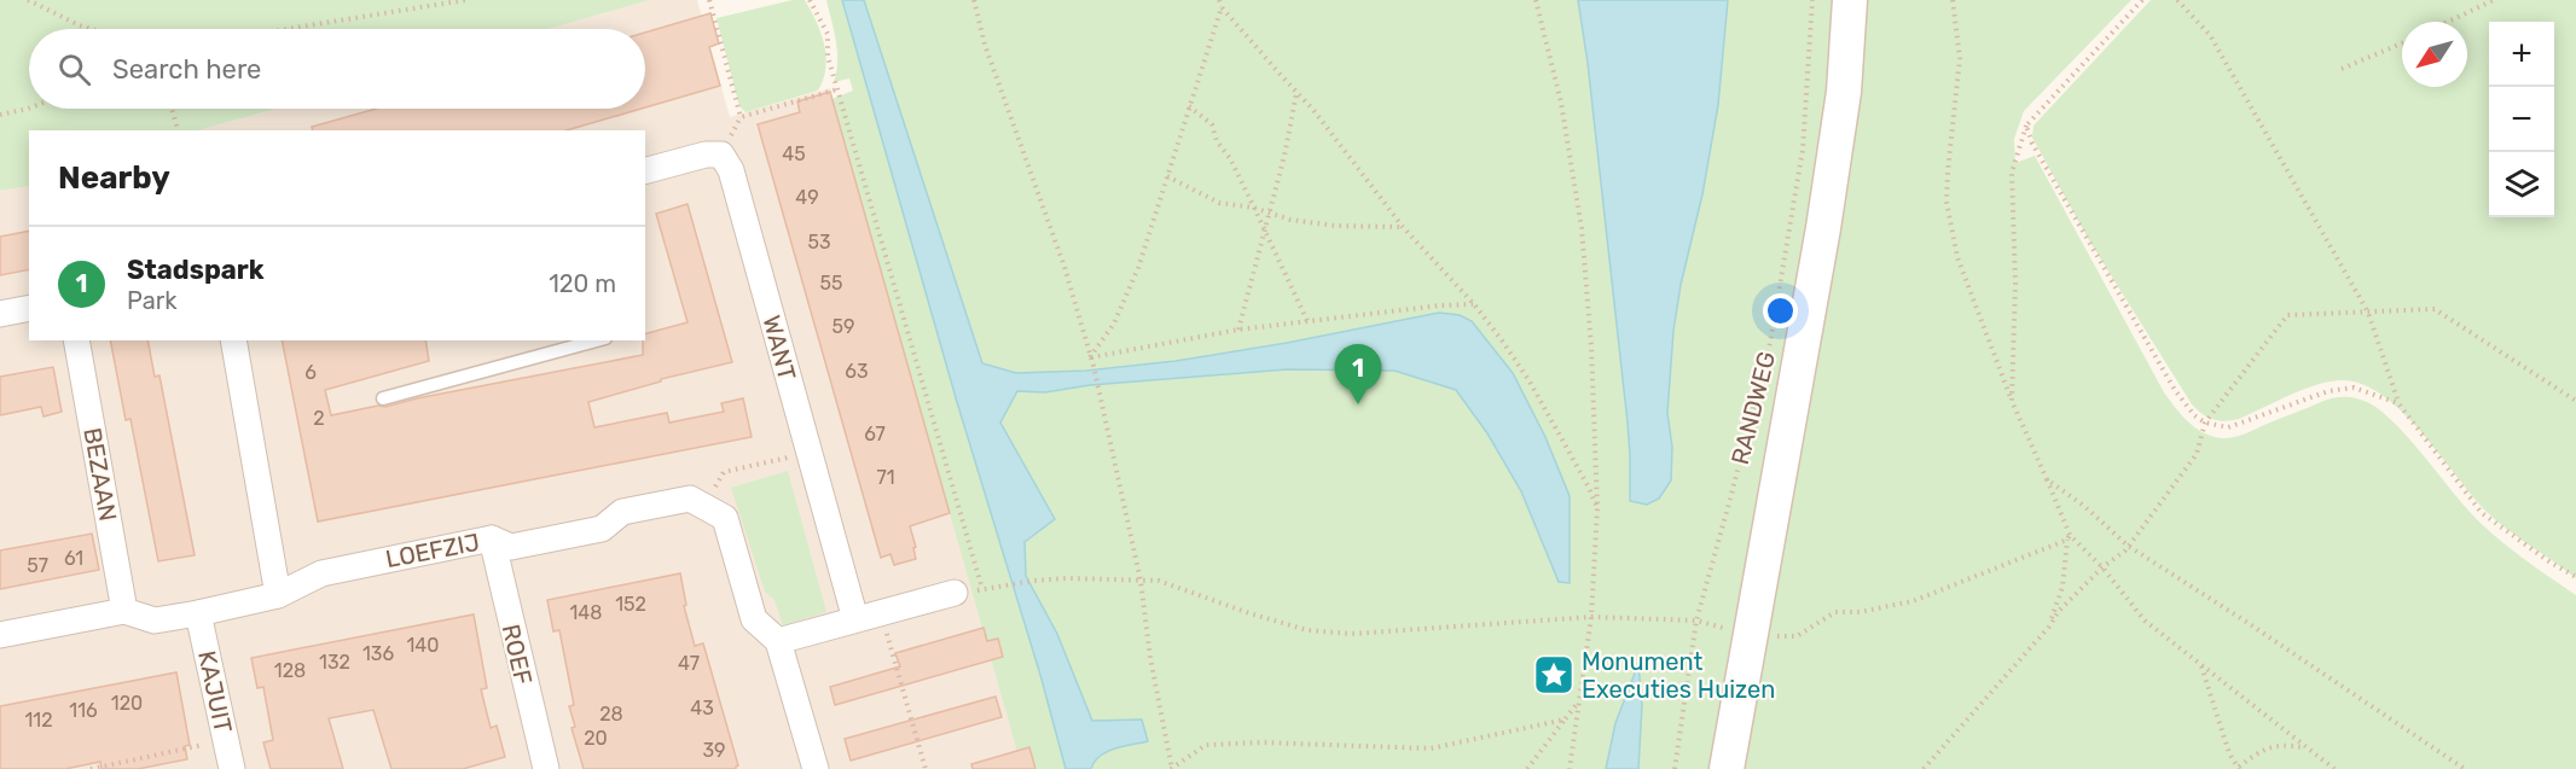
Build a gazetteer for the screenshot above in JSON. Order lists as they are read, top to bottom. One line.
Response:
{"streets":{"main road":["RANDWEG"],"street":["WANT","BEZAAN","LOEFZIJ","ROEF","KAJUIT"]},"crossings":[["BEZAAN","LOEFZIJ"],["LOEFZIJ","ROEF"],["LOEFZIJ","KAJUIT"]],"places":{"place":["Monument Executies Huizen"]},"house_numbers":["45","49","53","55","59","63","6","2","67","71","61","57","152","148","140","136","132","47","128","120","43","116","28","112","20","39"],"north":"bottom left","page":{"map_buttons":["+","−"],"search":"Search here","heading":"Nearby","list":[{"mark":"1","name":"Stadspark","note":"Park","value":"120 m"}],"pins":"1"}}
